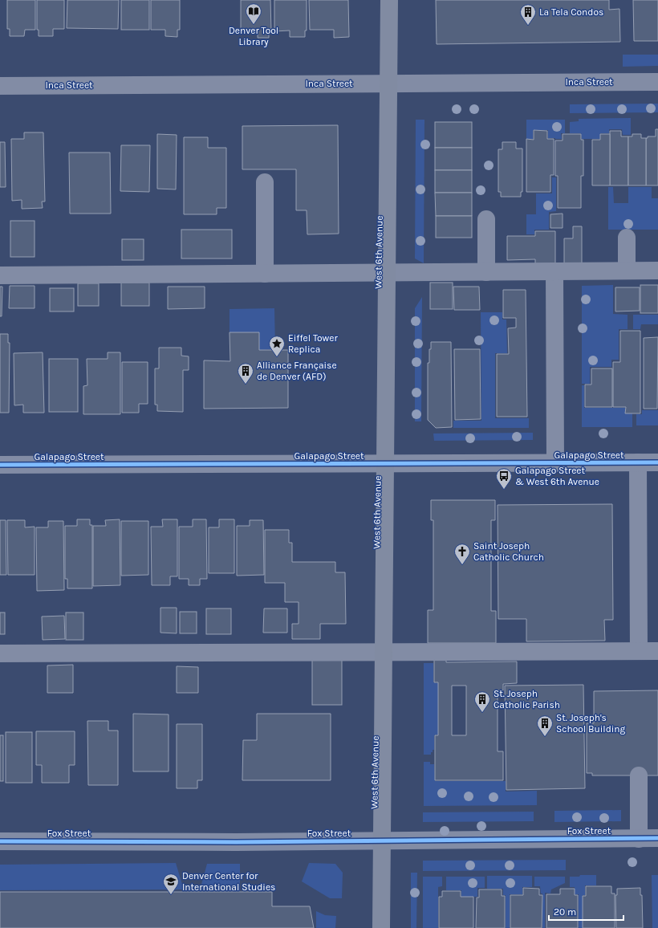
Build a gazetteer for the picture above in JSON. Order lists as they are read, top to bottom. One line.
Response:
{"streets":{"main road":["West 6th Avenue"],"street":["Inca Street","Galapago Street","Fox Street"]},"crossings":[["Inca Street","West 6th Avenue"],["West 6th Avenue","Galapago Street"],["West 6th Avenue","Fox Street"]],"places":{"library":["Denver Tool Library"],"building":["La Tela Condos","Alliance Française de Denver (AFD)","St. Joseph Catholic Parish","St. Joseph's School Building"],"place":["Eiffel Tower Replica"],"bus stop":["Galapago Street & West 6th Avenue"],"church":["Saint Joseph Catholic Church"],"school or university":["Denver Center for International Studies"]},"scale_bar":"20 m"}
